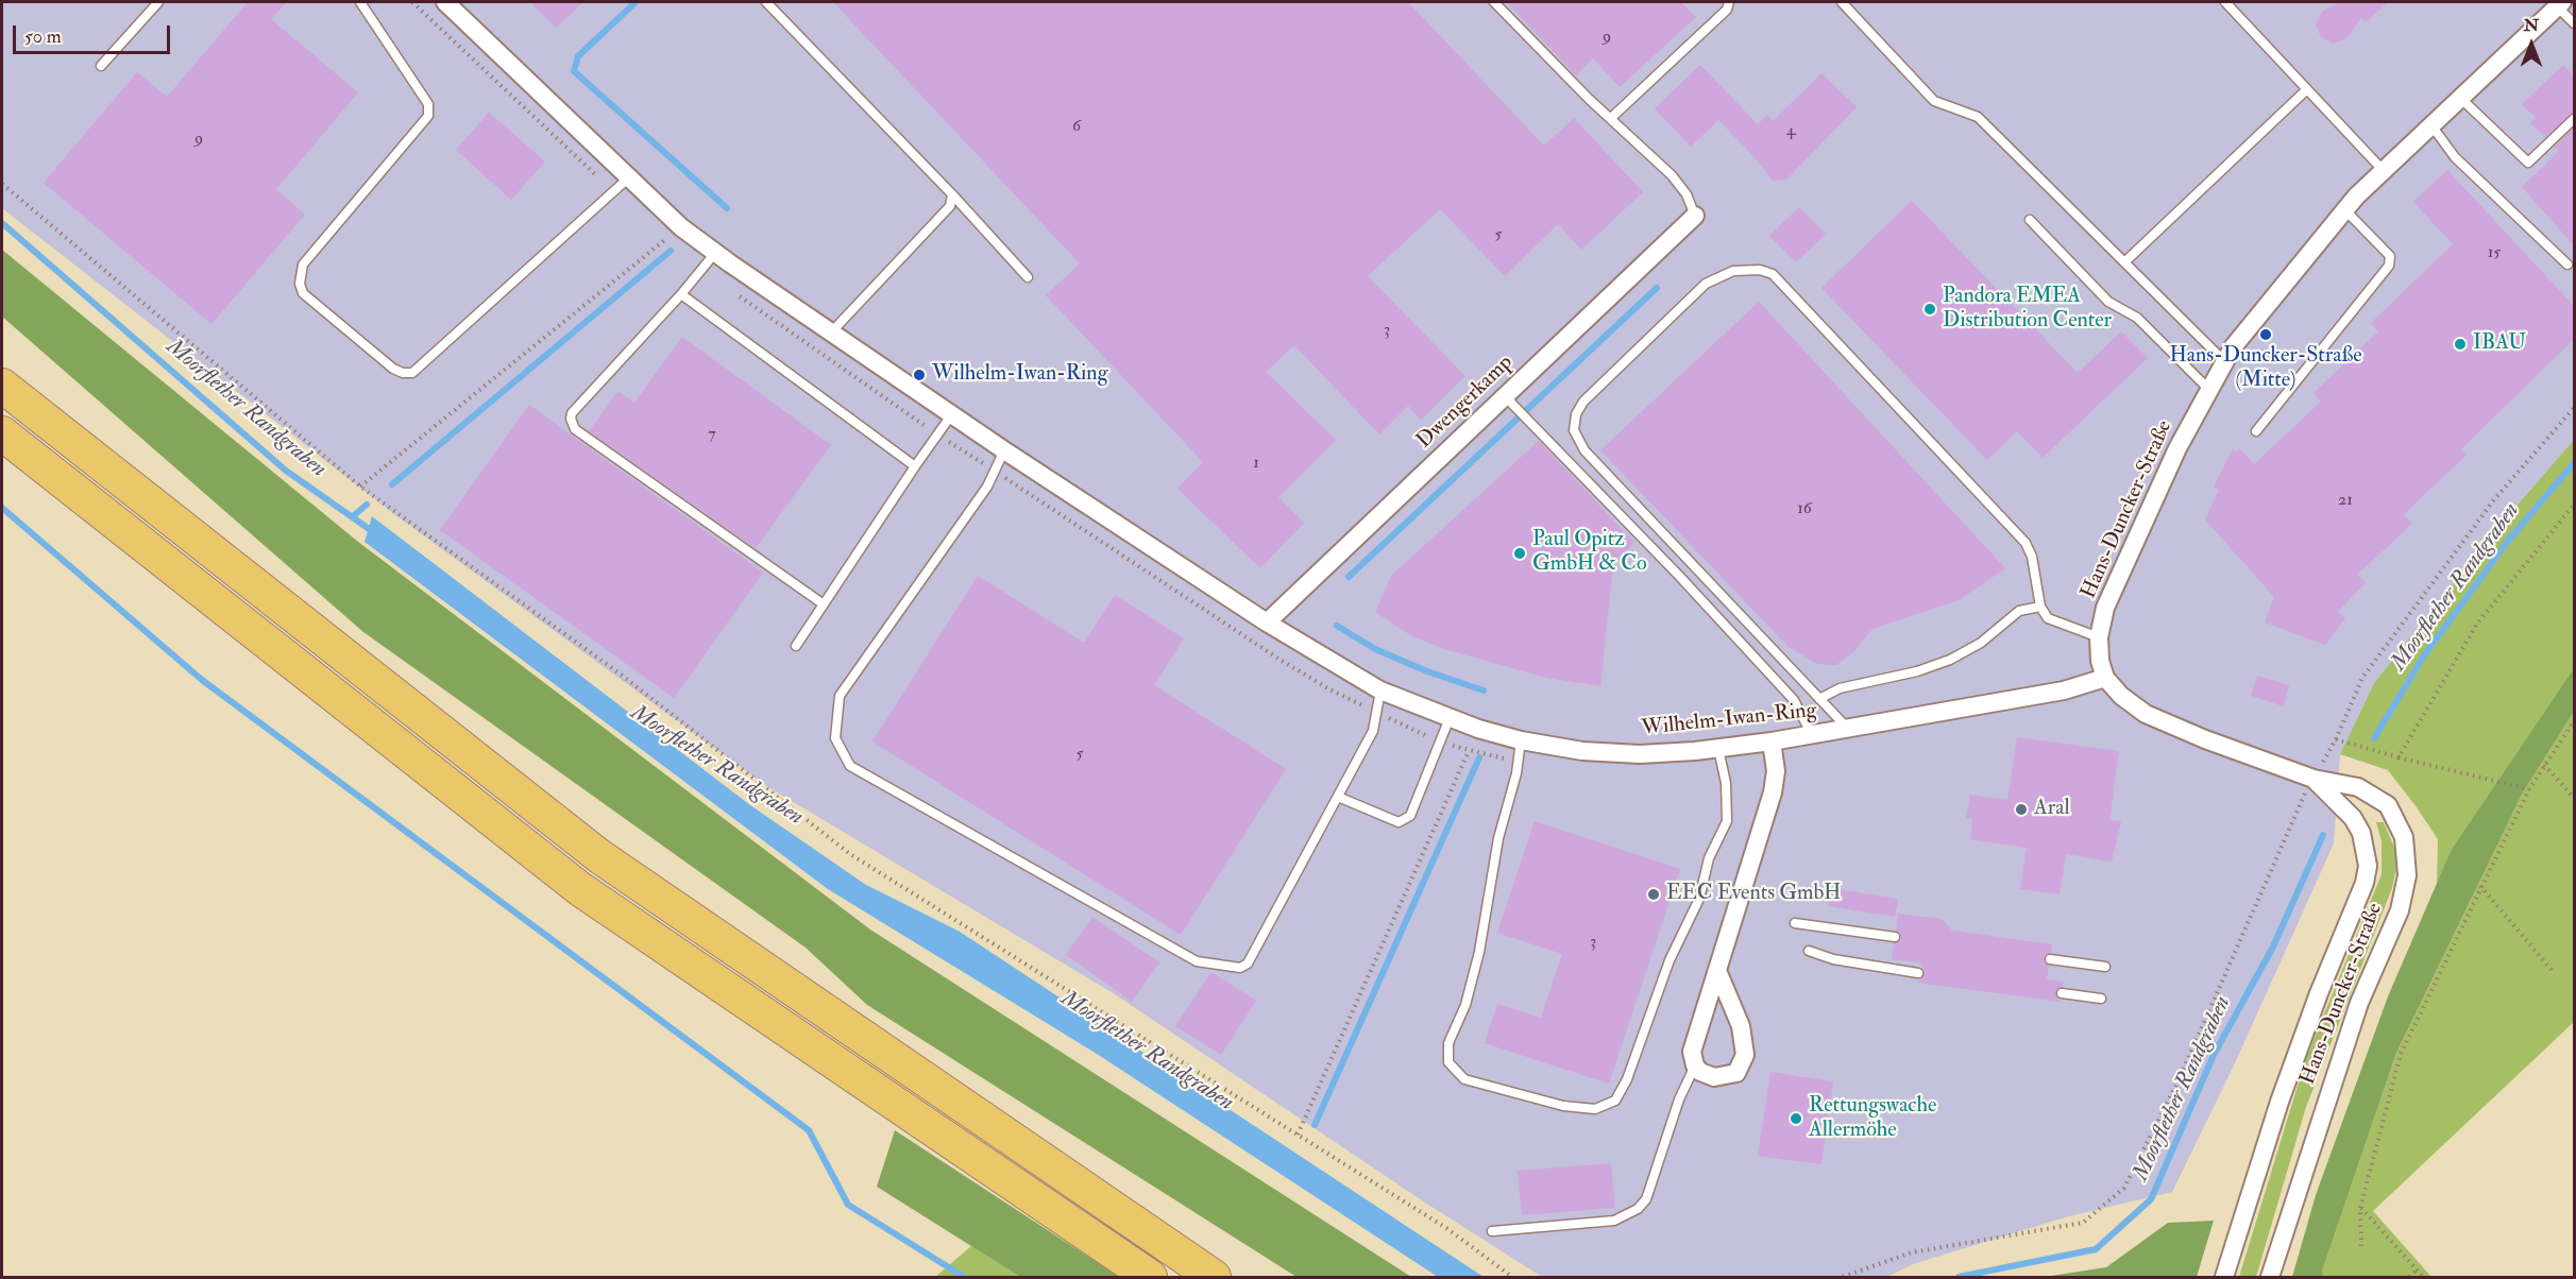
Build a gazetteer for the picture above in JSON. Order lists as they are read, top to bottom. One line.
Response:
{"streets":{"street":["Dwengerkamp","Hans-Duncker-Straße","Wilhelm-Iwan-Ring"]},"crossings":[["Dwengerkamp","Wilhelm-Iwan-Ring"],["Hans-Duncker-Straße","Wilhelm-Iwan-Ring"]],"water":["Moorflether Randgraben"],"places":["Pandora EMEA Distribution Center","Hans-Duncker-Straße (Mitte)","IBAU","Wilhelm-Iwan-Ring","Paul Opitz GmbH & Co","Aral","EEC Events GmbH","Rettungswache Allermöhe"],"house_numbers":["9","6","4","9","5","15","3","7","1","21","16","5","3"],"scale_bar":"50 m","north":"top"}
